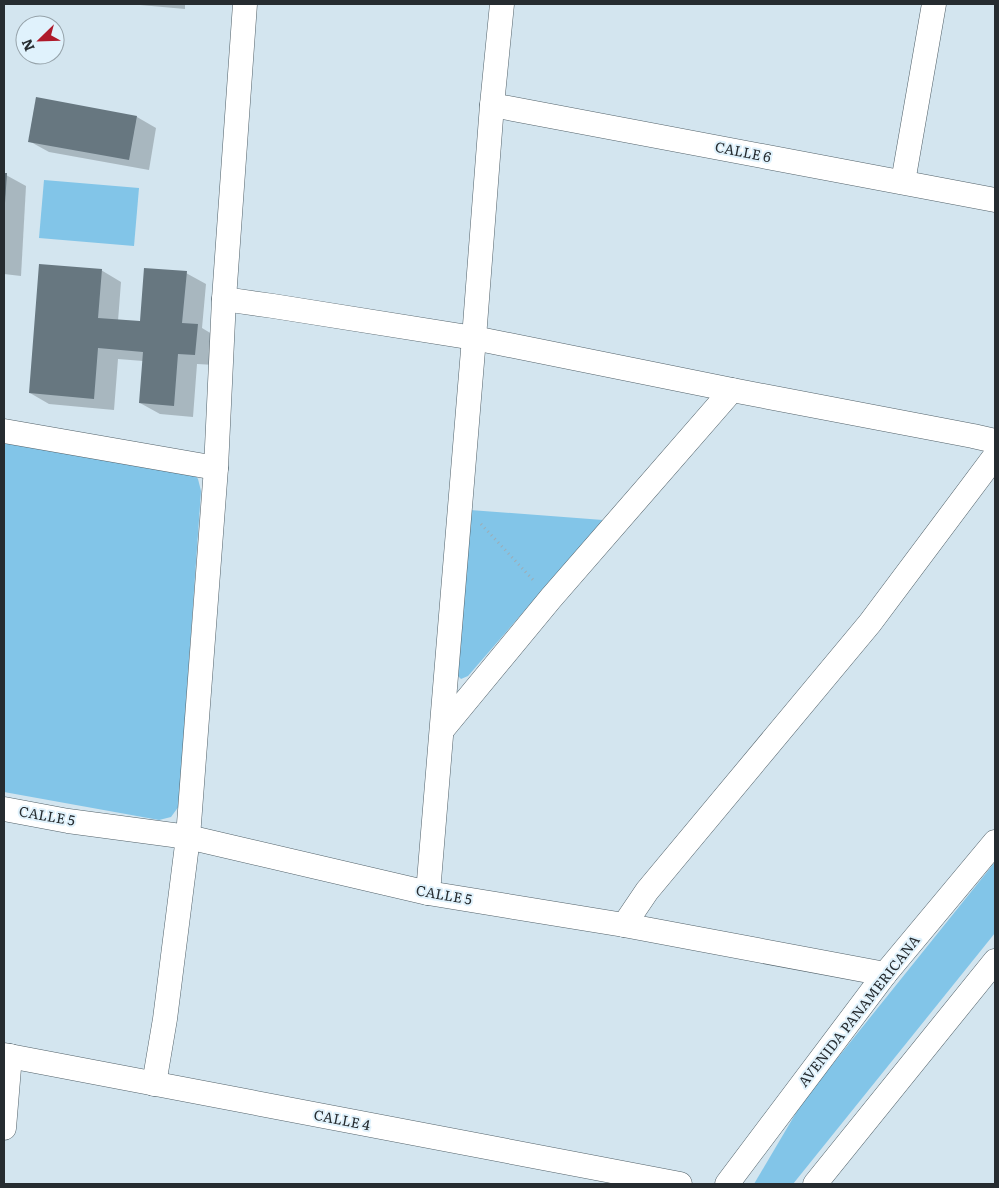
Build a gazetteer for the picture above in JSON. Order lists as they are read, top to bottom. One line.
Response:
{"streets":{"street":["CALLE 6","CALLE 5","AVENIDA PANAMERICANA","CALLE 4"]},"crossings":[["CALLE 5","AVENIDA PANAMERICANA"]],"north":"bottom left"}
